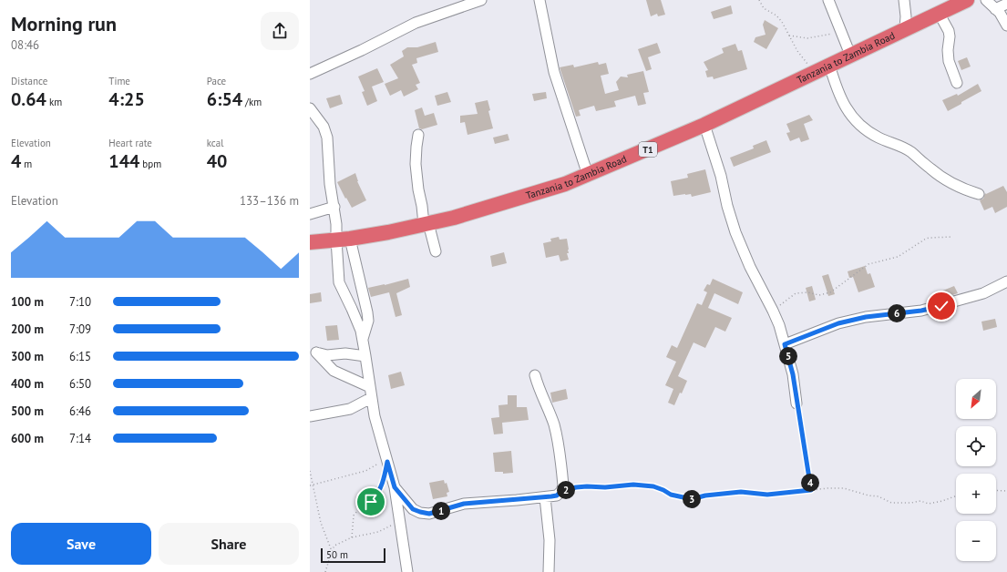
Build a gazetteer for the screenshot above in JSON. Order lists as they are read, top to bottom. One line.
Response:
{"streets":{"highway":["Tanzania to Zambia Road","T1"]},"scale_bar":"50 m","north":"bottom left","page":{"heading":["Morning run","08:46"],"stats":[["Distance","0.64 km"],["Time","4:25"],["Pace","6:54 /km"],["Elevation","4 m"],["Heart rate","144 bpm"],["kcal","40"]],"chart":["Elevation","133–136 m"],"list":[{"name":"100 m","note":"7:10"},{"name":"200 m","note":"7:09"},{"name":"300 m","note":"6:15"},{"name":"400 m","note":"6:50"},{"name":"500 m","note":"6:46"},{"name":"600 m","note":"7:14"}],"pins":["6","5","4","2","3","1"],"map_buttons":["+","−"],"buttons":["Save","Share"],"scale":"50 m"}}
